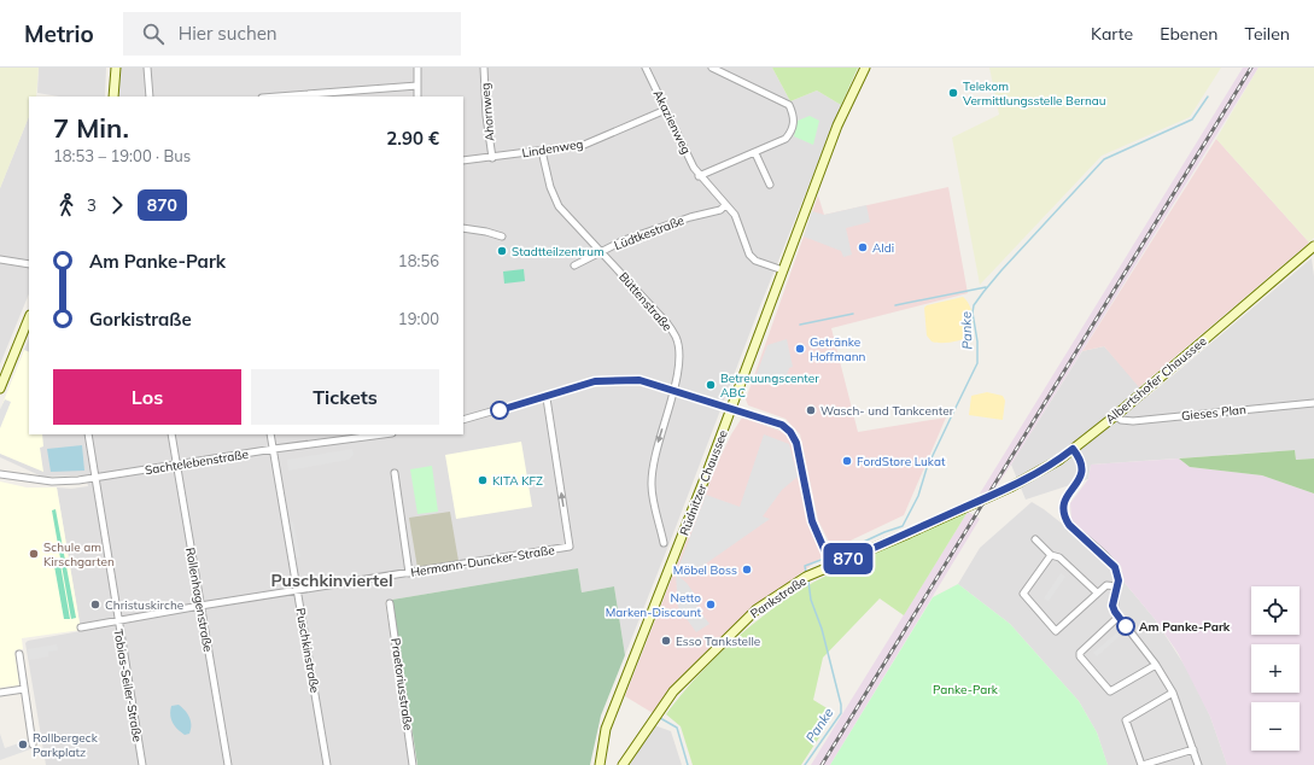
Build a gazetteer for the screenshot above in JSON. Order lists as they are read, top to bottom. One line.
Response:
{"streets":{"street":["Ahornweg","Akazienweg","Lindenweg","Lüdtkestraße","Büttenstraße","Albertshofer Chaussee","Gieses Plan","Sachtelebenstraße","Rüdnitzer Chaussee","Hermann-Duncker-Straße","Pankstraße","Rollenhagenstraße","Puschkinstraße","Praetoriusstraße","Tobias-Seiler-Straße"]},"crossings":[["Ahornweg","Lindenweg"],["Akazienweg","Lindenweg"],["Akazienweg","Lüdtkestraße"],["Akazienweg","Rüdnitzer Chaussee"],["Lindenweg","Büttenstraße"],["Lüdtkestraße","Büttenstraße"],["Albertshofer Chaussee","Gieses Plan"],["Albertshofer Chaussee","Pankstraße"],["Sachtelebenstraße","Rollenhagenstraße"],["Sachtelebenstraße","Puschkinstraße"],["Sachtelebenstraße","Tobias-Seiler-Straße"],["Hermann-Duncker-Straße","Rollenhagenstraße"],["Hermann-Duncker-Straße","Puschkinstraße"],["Hermann-Duncker-Straße","Tobias-Seiler-Straße"]],"districts":["Puschkinviertel"],"water":["Panke"],"parks":["Panke-Park"],"places":["Telekom Vermittlungsstelle Bernau","Aldi","Stadtteilzentrum","Getränke Hoffmann","Betreuungscenter ABC","Wasch- und Tankcenter","FordStore Lukat","KITA KFZ","Schule am Kirschgarten","Möbel Boss","Christuskirche","Netto Marken-Discount","Am Panke-Park","Esso Tankstelle","Rollbergeck Parkplatz"],"lines":["bus line 870"],"page":{"header":"Metrio","search":"Hier suchen","nav":["Karte","Ebenen","Teilen"],"on_map":"870","heading":["7 Min.","18:53 – 19:00 · Bus","2.90 €"],"legs":["3","870"],"list":[{"name":"Am Panke-Park","value":"18:56"},{"name":"Gorkistraße","value":"19:00"}],"buttons":["Los","Tickets"],"map_buttons":["+","−"]}}
